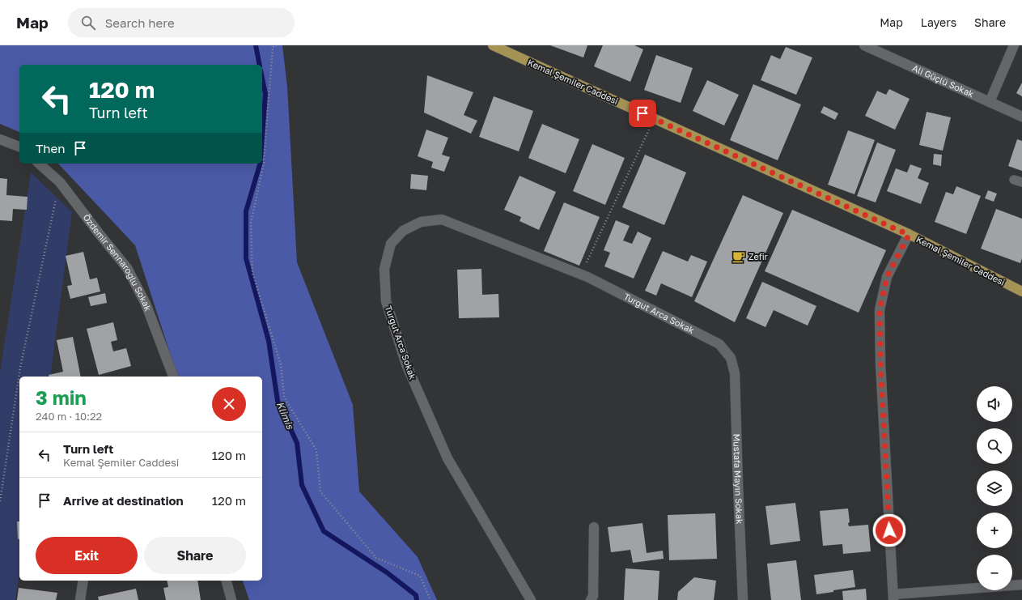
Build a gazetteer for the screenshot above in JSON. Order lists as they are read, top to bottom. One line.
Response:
{"streets":{"main road":["Kemal Şemiler Caddesi"],"street":["Ali Güçlü Sokak","Özdemir Sennaroğlu Sokak","Turgut Arca Sokak","Mustafa Mayın Sokak"]},"crossings":[["Turgut Arca Sokak","Mustafa Mayın Sokak"]],"water":["Klimis"],"places":{"cafe":["Zefir"]},"page":{"header":"Map","search":"Search here","nav":["Map","Layers","Share"],"turn":["120 m","Turn left"],"then":"Then","heading":["3 min","240 m · 10:22"],"map_buttons":["+","−"],"list":[{"name":"Turn left","note":"Kemal Şemiler Caddesi","value":"120 m"},{"name":"Arrive at destination","value":"120 m"}],"buttons":["Exit","Share"]}}
